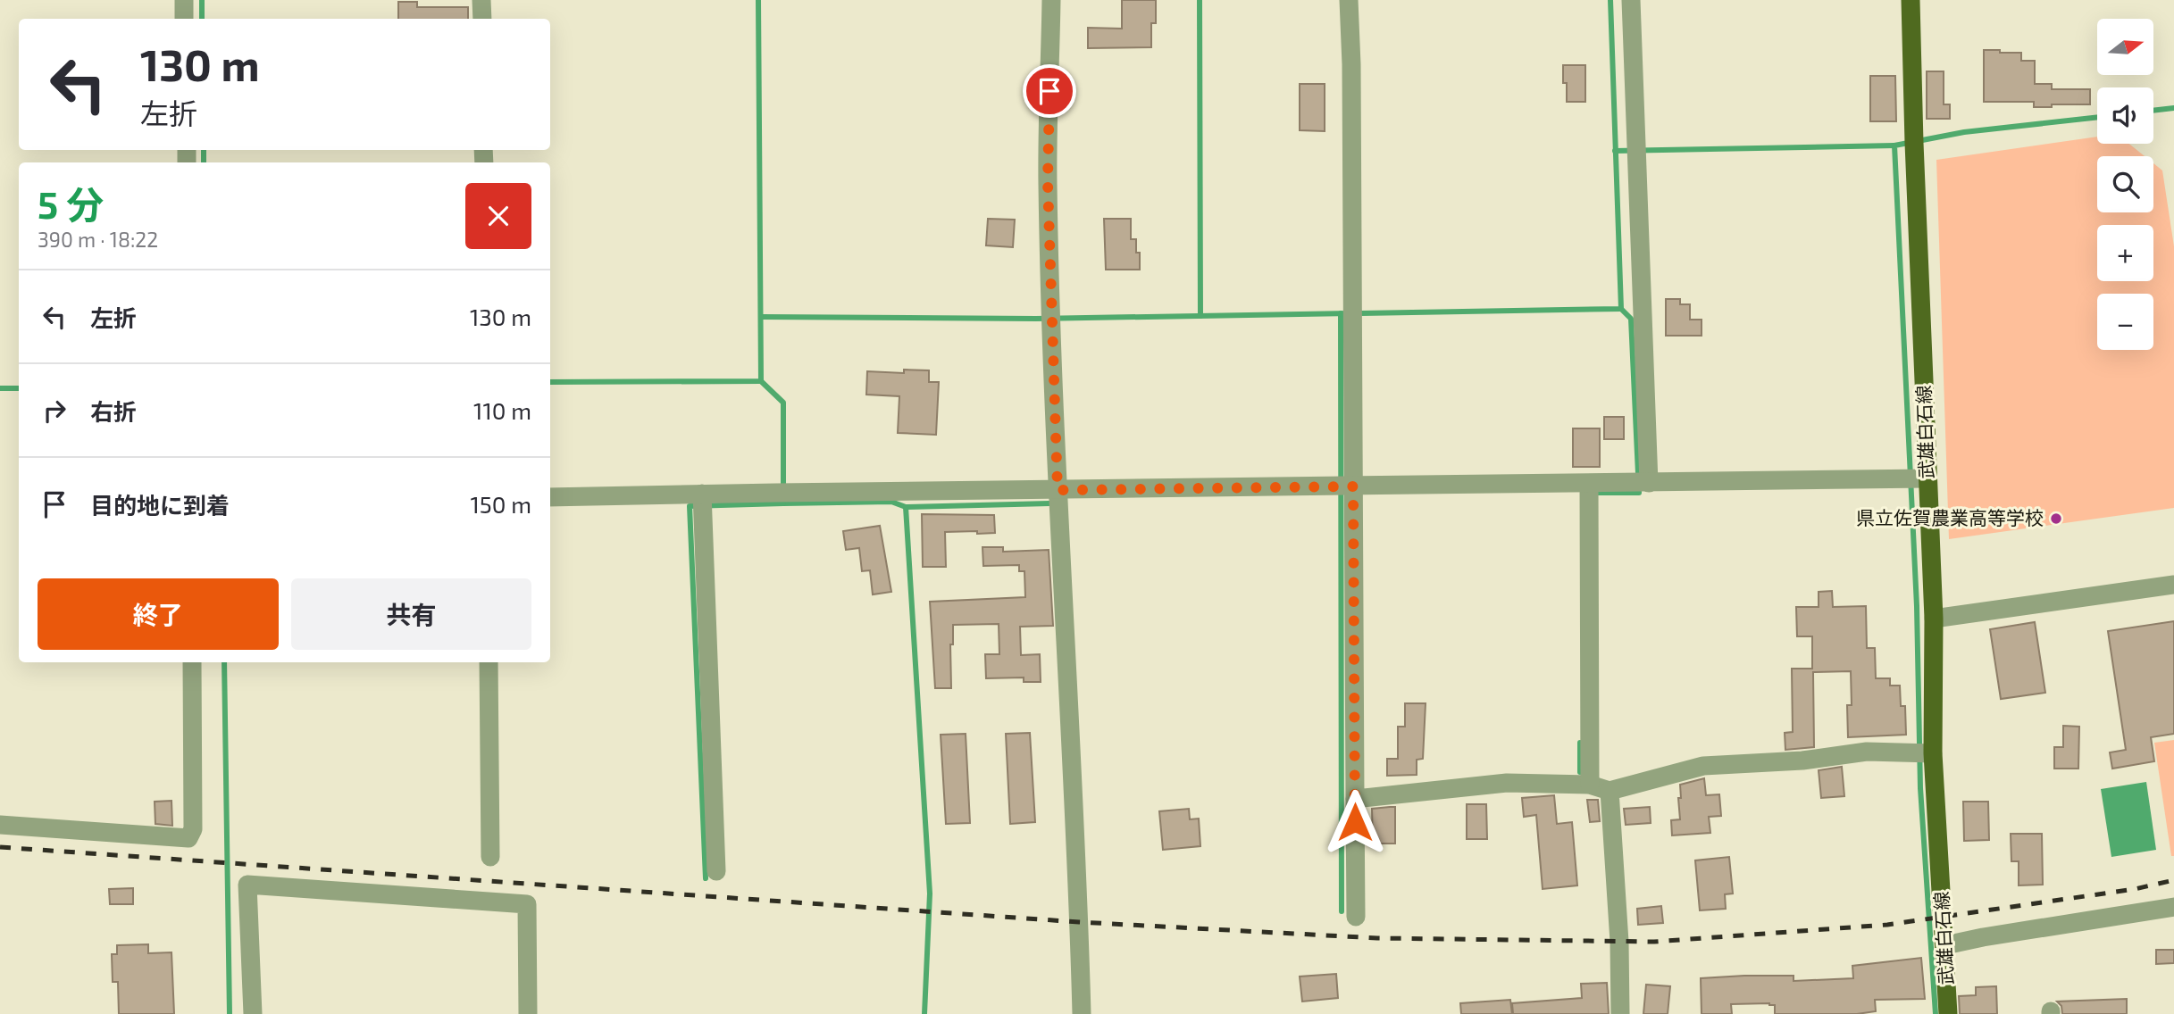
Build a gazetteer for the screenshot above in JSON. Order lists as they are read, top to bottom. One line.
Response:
{"streets":{"main road":["武雄白石線"]},"places":["県立佐賀農業高等学校"],"north":"right","page":{"map_buttons":["+","−"],"turn":["130 m","左折"],"heading":["5 分","390 m · 18:22"],"list":[{"name":"左折","value":"130 m"},{"name":"右折","value":"110 m"},{"name":"目的地に到着","value":"150 m"}],"buttons":["終了","共有"]}}
